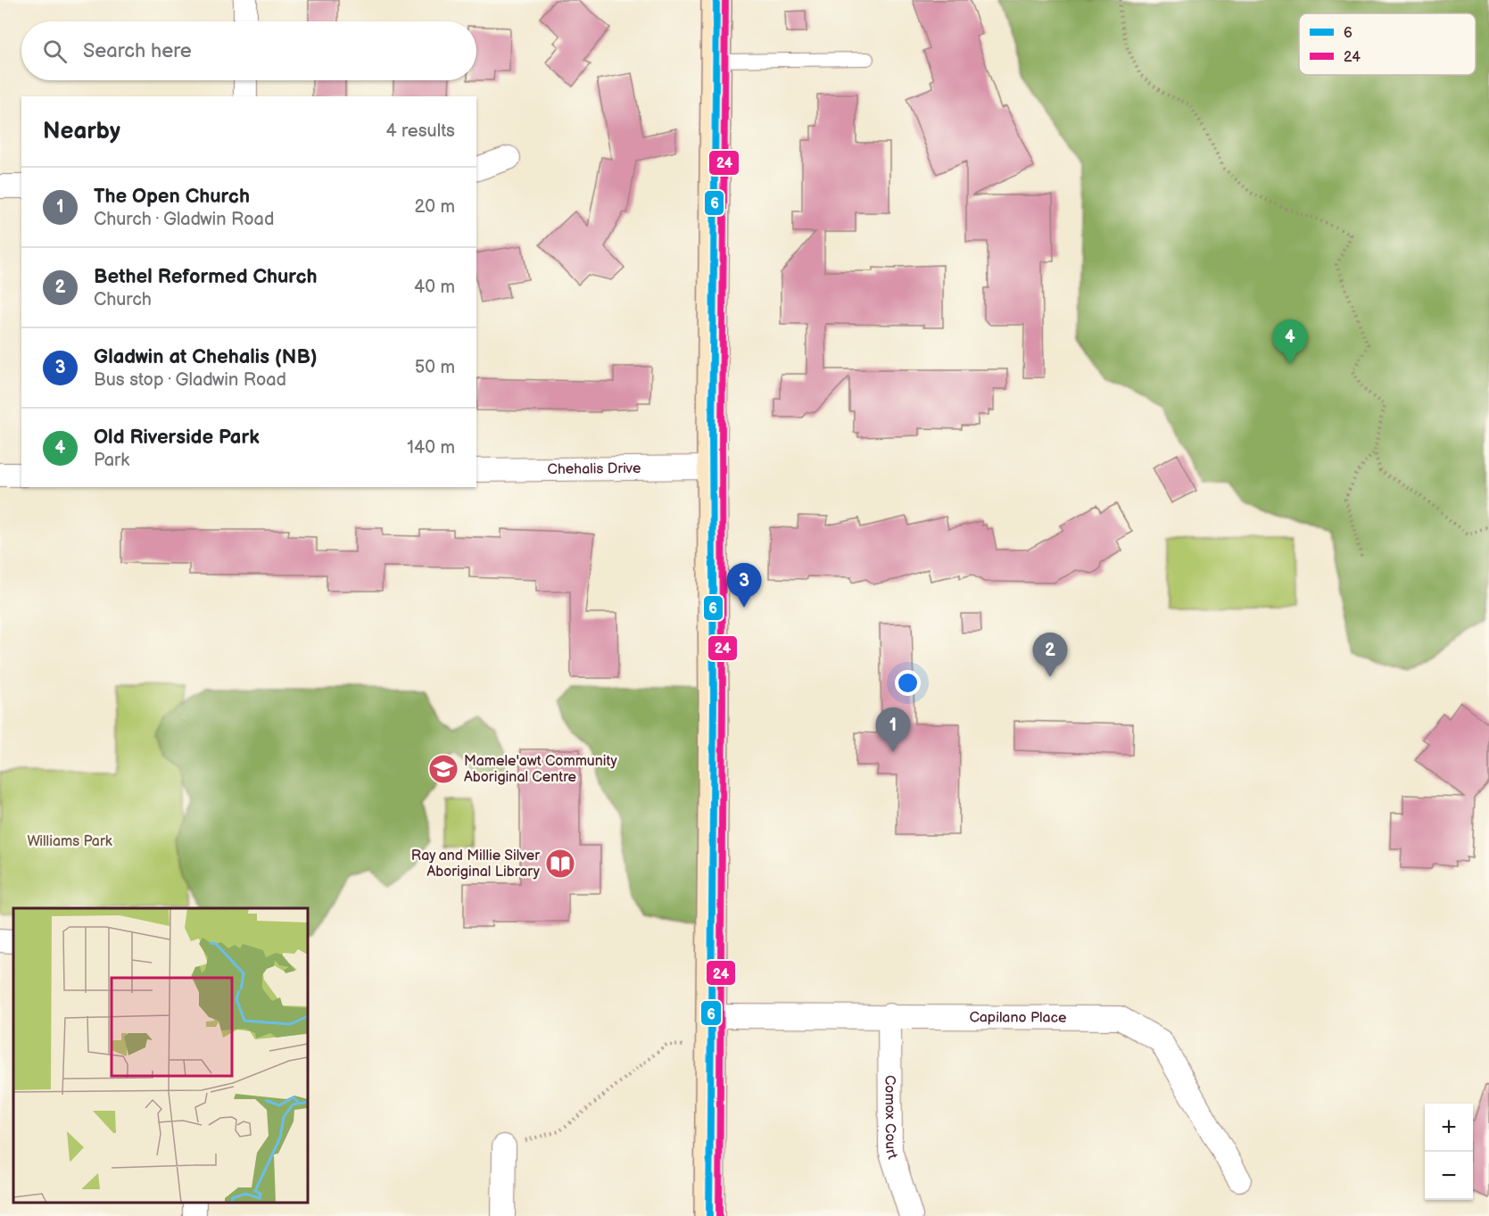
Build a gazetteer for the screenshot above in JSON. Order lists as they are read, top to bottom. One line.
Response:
{"streets":{"street":["Chehalis Drive","Capilano Place","Comox Court"]},"crossings":[["Capilano Place","Comox Court"]],"parks":["Williams Park"],"places":{"school or university":["Mamele'awt Community Aboriginal Centre"],"library":["Ray and Millie Silver Aboriginal Library"]},"lines":["transit line 6","transit line 24"],"legend":["6","24"],"page":{"search":"Search here","heading":["Nearby","4 results"],"list":[{"mark":"1","name":"The Open Church","note":"Church · Gladwin Road","value":"20 m"},{"mark":"2","name":"Bethel Reformed Church","note":"Church","value":"40 m"},{"mark":"3","name":"Gladwin at Chehalis (NB)","note":"Bus stop · Gladwin Road","value":"50 m"},{"mark":"4","name":"Old Riverside Park","note":"Park","value":"140 m"}],"pins":["4","3","2","1"],"map_buttons":["+","−"]}}
